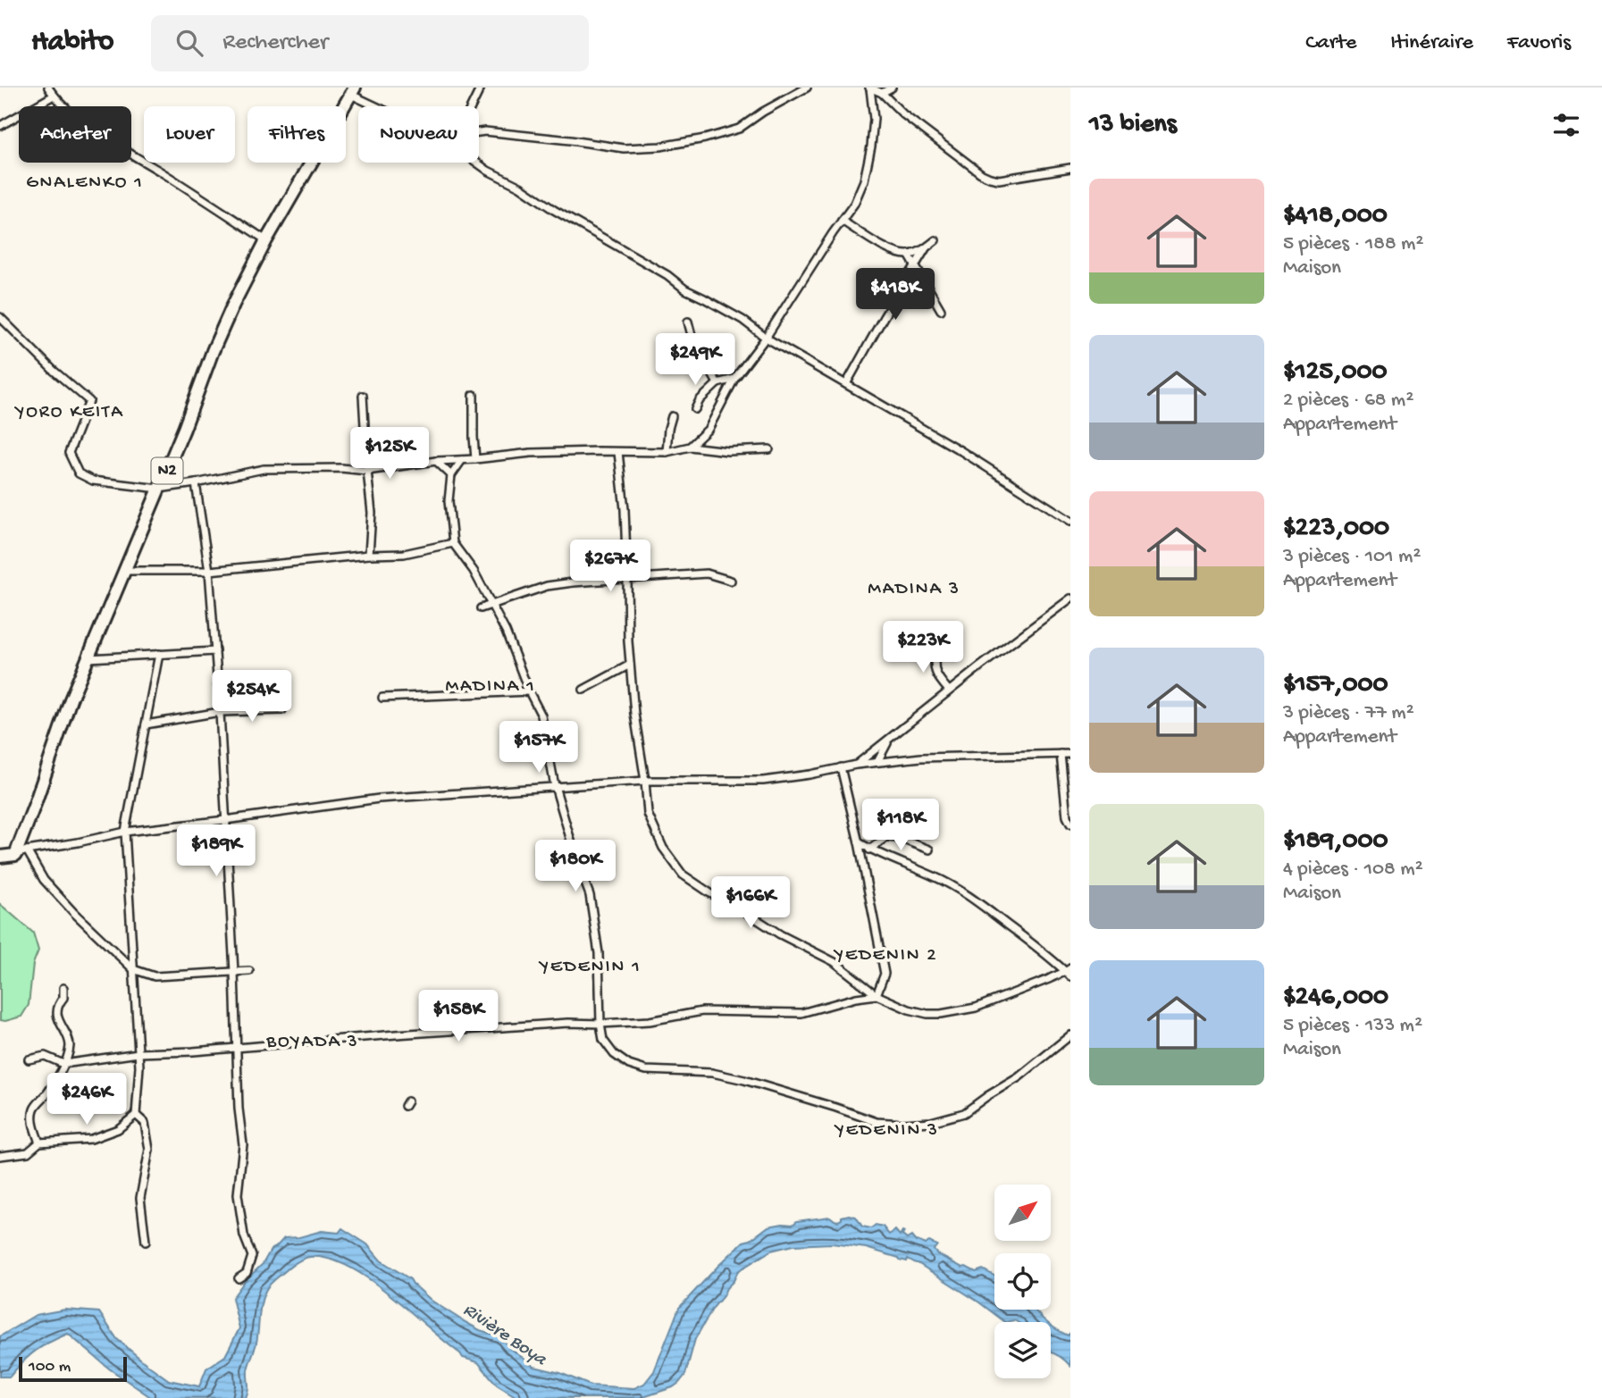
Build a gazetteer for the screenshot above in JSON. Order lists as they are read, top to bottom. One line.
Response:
{"streets":{"highway":["N2"]},"districts":["GNALENKO 1","YORO KEITA","MADINA 3","MADINA 1","YEDENIN 2","YEDENIN 1","BOYADA 3","YEDENIN 3"],"water":["Rivière Boya"],"scale_bar":"100 m","north":"top right","page":{"header":"Habito","search":"Rechercher","nav":["Carte","Itinéraire","Favoris"],"heading":"13 biens","chip":["Acheter","Louer","Filtres","Nouveau"],"list":[{"name":"$418,000","note":"5 pièces · 188 m² · Maison"},{"name":"$125,000","note":"2 pièces · 68 m² · Appartement"},{"name":"$223,000","note":"3 pièces · 101 m² · Appartement"},{"name":"$157,000","note":"3 pièces · 77 m² · Appartement"},{"name":"$189,000","note":"4 pièces · 108 m² · Maison"},{"name":"$246,000","note":"5 pièces · 133 m² · Maison"}],"price":["$418K","$249K","$125K","$267K","$223K","$254K","$157K","$118K","$189K","$180K","$166K","$158K","$246K"],"scale":"100 m"}}
